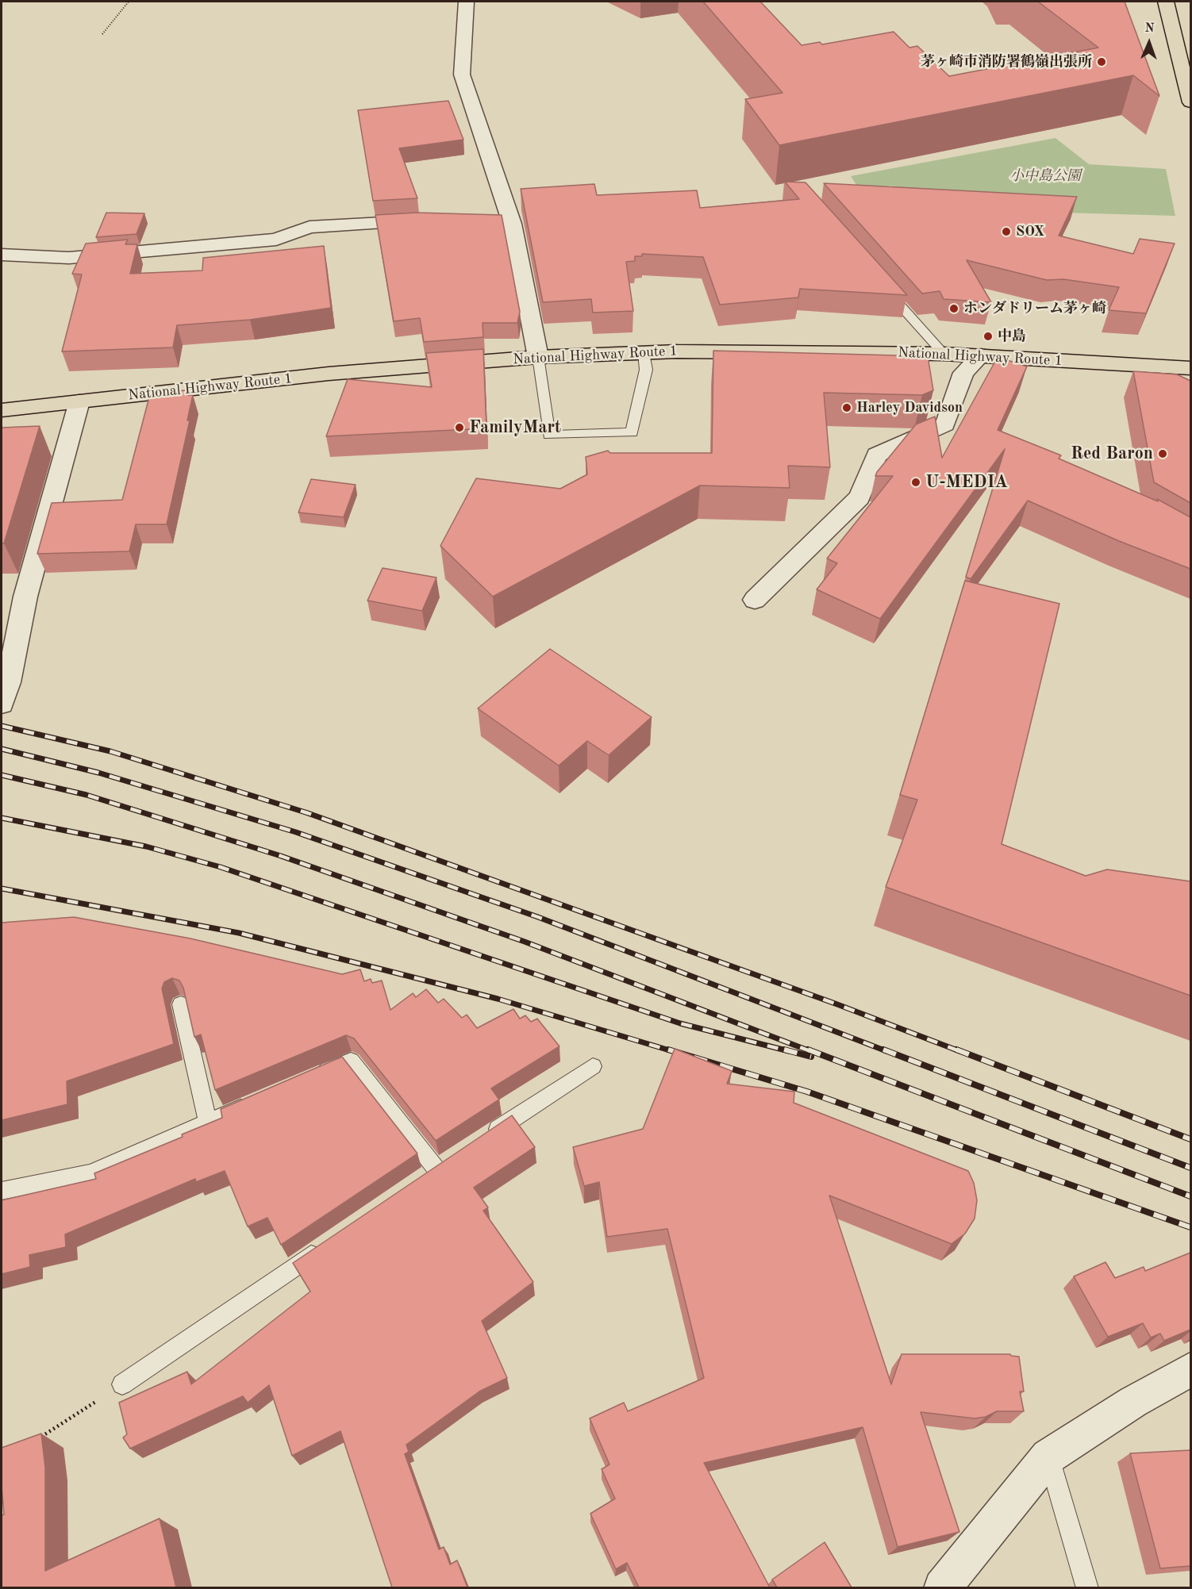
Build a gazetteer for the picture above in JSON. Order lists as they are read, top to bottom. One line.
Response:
{"streets":{"main road":["National Highway Route 1"]},"parks":["小中島公園"],"places":["茅ヶ崎市消防署鶴嶺出張所","SOX","ホンダドリーム茅ヶ崎","中島","Harley Davidson","FamilyMart","Red Baron","U-MEDIA"],"north":"top"}
